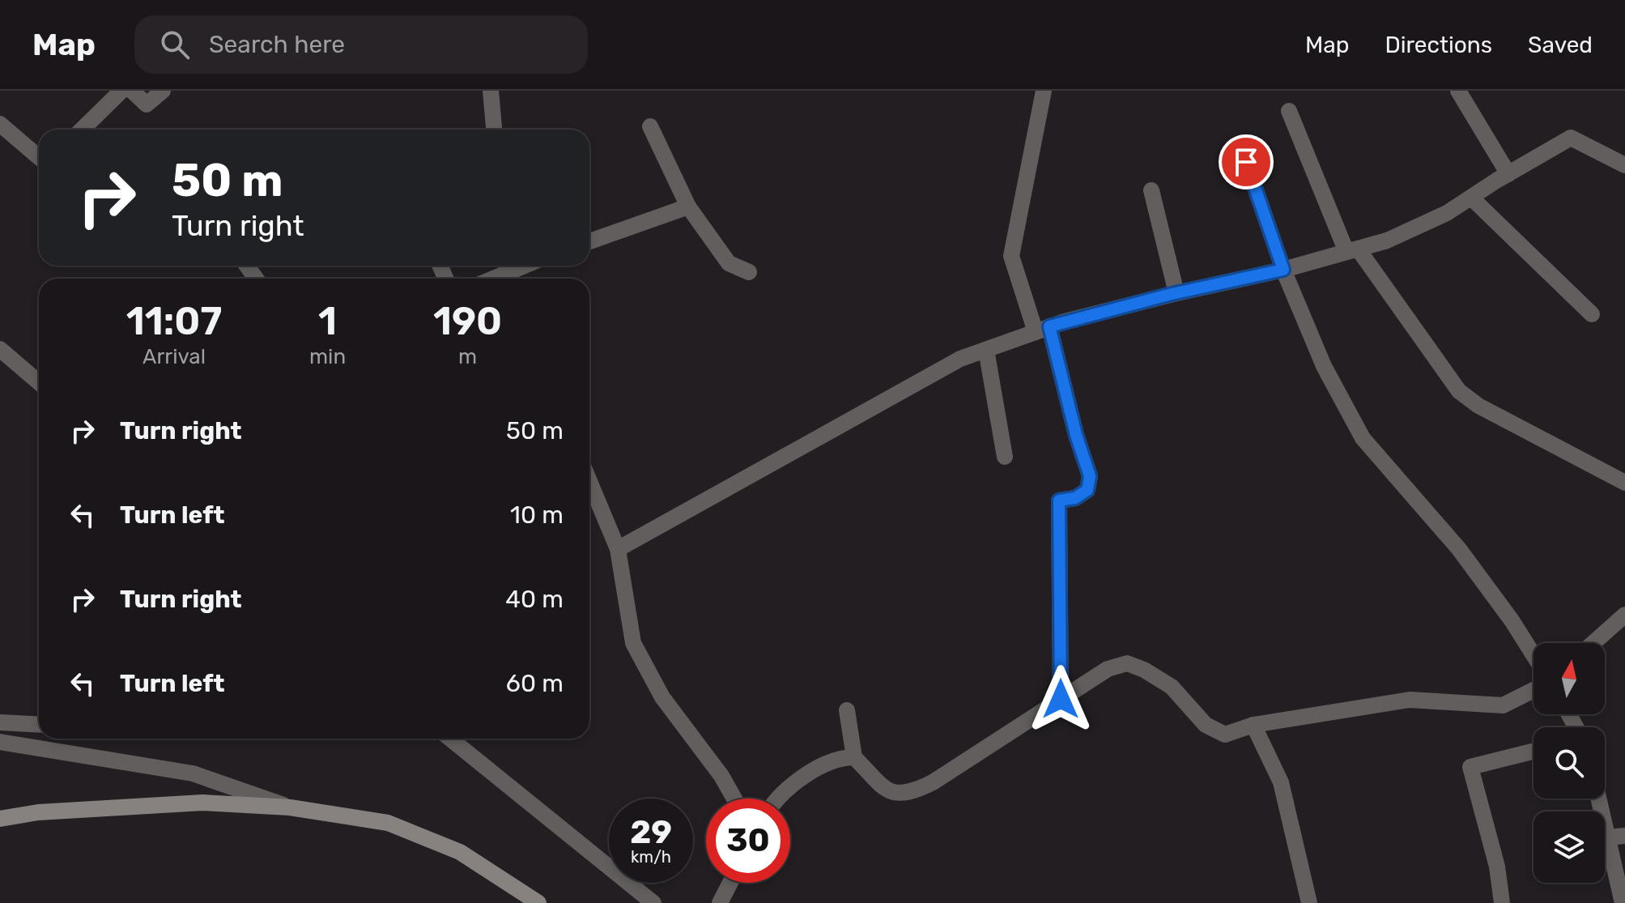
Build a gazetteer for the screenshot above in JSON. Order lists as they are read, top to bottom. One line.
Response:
{"north":"top","page":{"header":"Map","search":"Search here","nav":["Map","Directions","Saved"],"turn":["50 m","Turn right"],"eta":["11:07","Arrival","1","min","190","m"],"list":[{"name":"Turn right","value":"50 m"},{"name":"Turn left","value":"10 m"},{"name":"Turn right","value":"40 m"},{"name":"Turn left","value":"60 m"}],"speed":"29 km/h","limit":"30"}}
